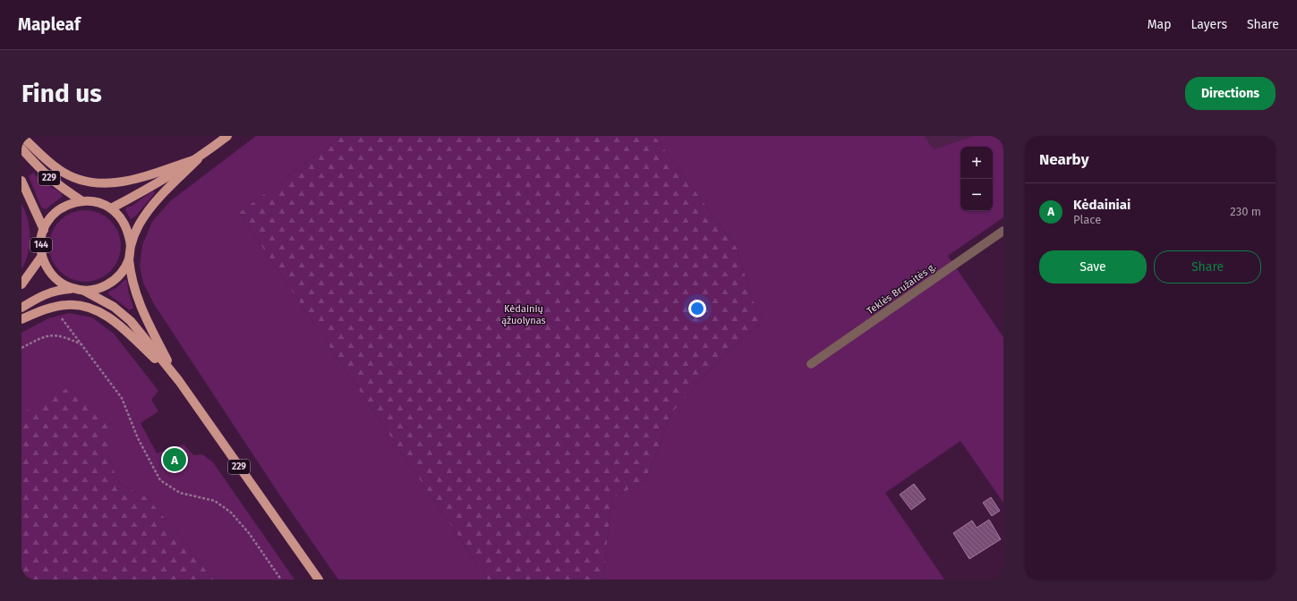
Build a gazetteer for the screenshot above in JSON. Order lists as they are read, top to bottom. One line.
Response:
{"streets":{"main road":["229","144"],"street":["Teklės Bružaitės g."]},"crossings":[["229","144"]],"parks":["Kėdainių ąžuolynas"],"page":{"header":"Mapleaf","nav":["Map","Layers","Share"],"buttons":["Directions",["Save","Share"]],"title":"Find us","heading":"Nearby","map_buttons":["+","−"],"list":[{"mark":"A","name":"Kėdainiai","note":"Place","value":"230 m"}],"pins":"A"}}
